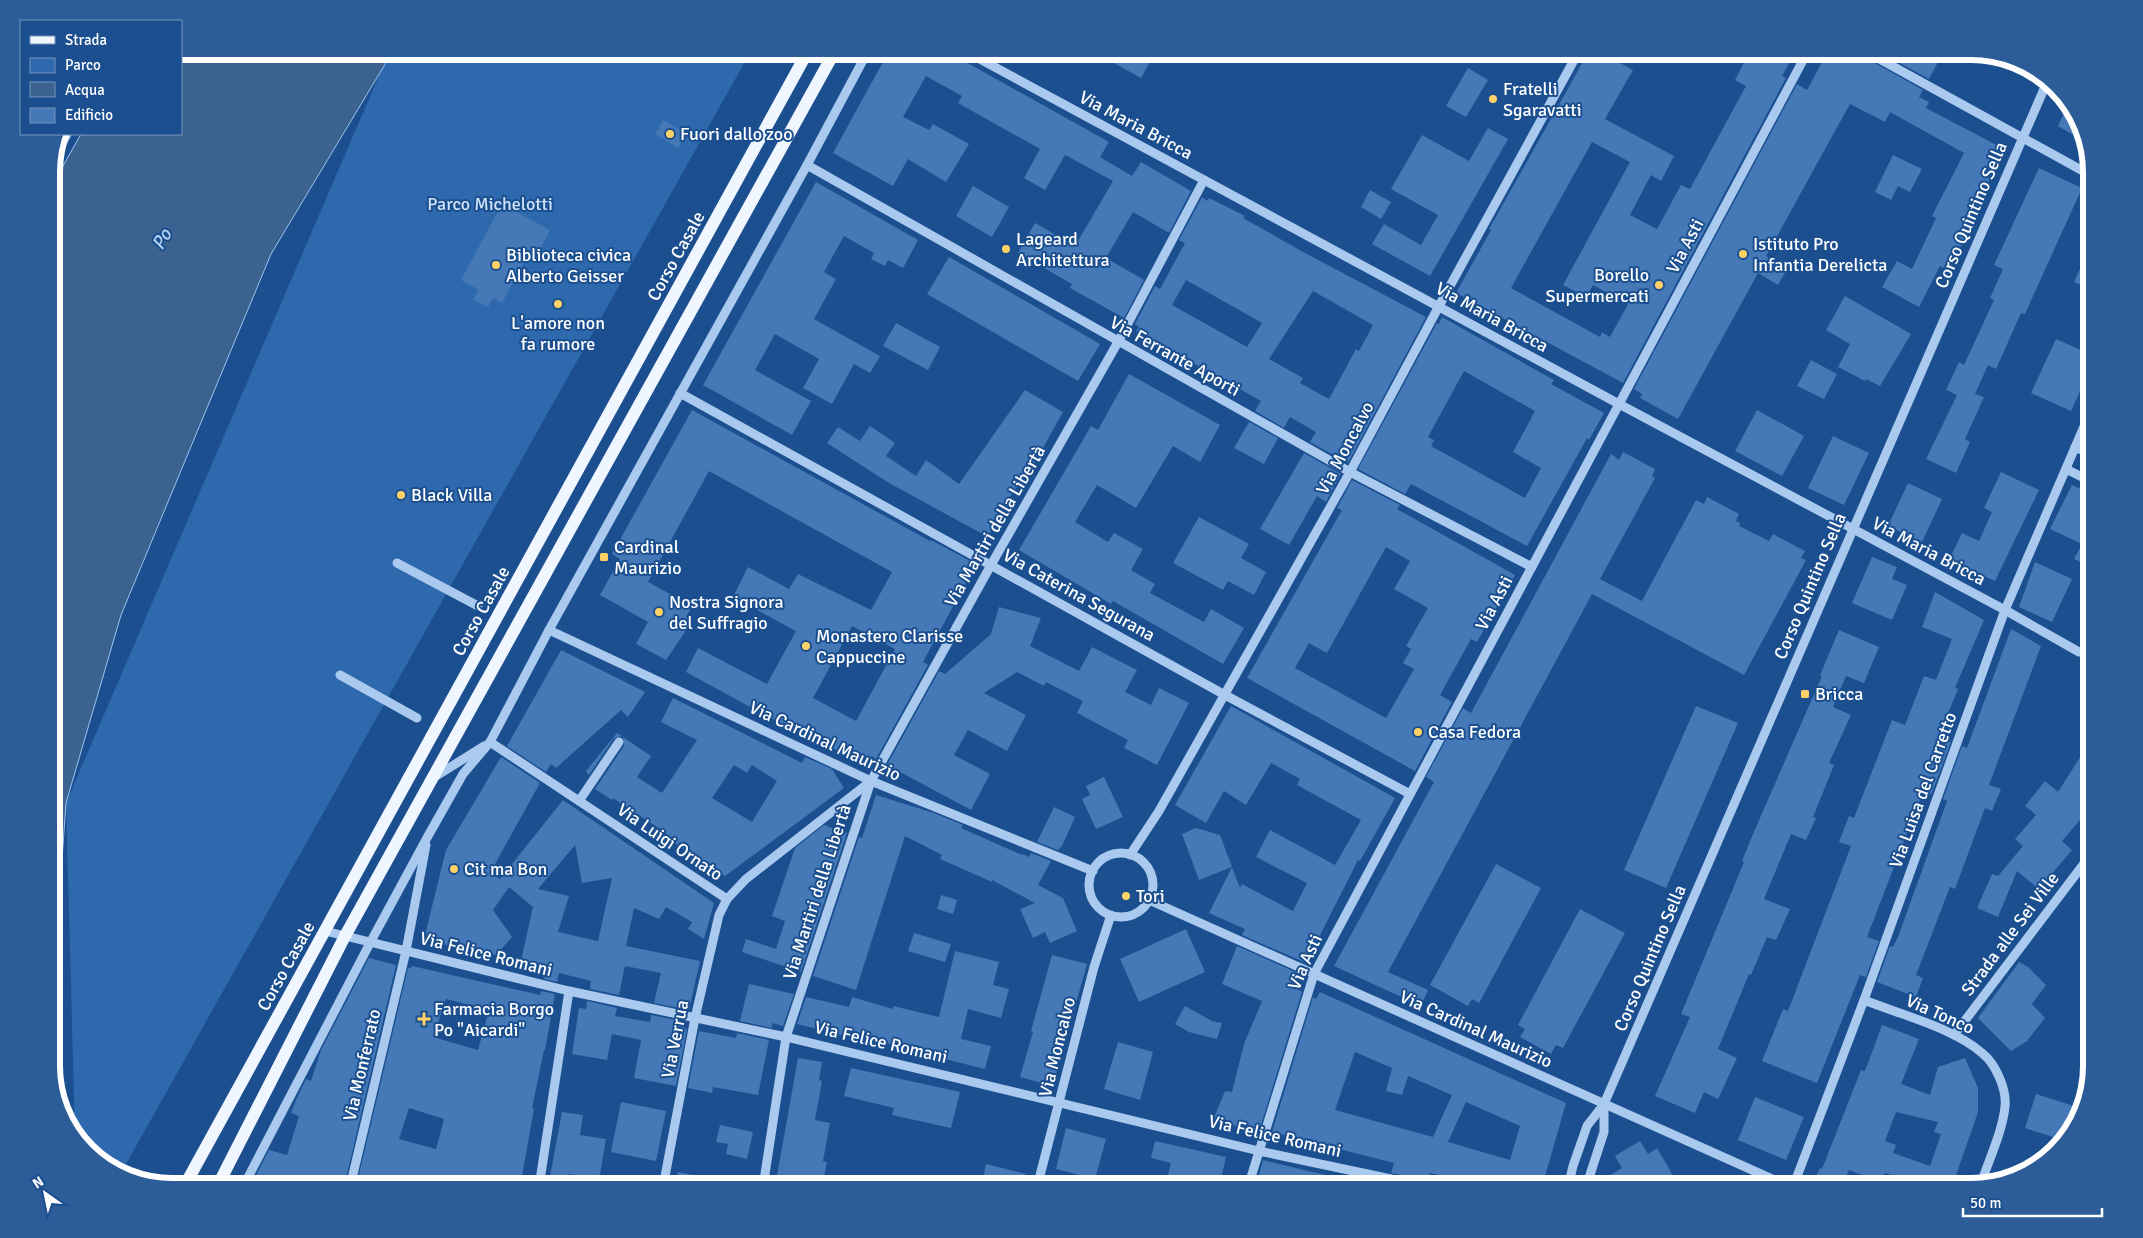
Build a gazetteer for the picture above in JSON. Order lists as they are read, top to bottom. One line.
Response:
{"streets":{"main road":["Corso Casale"],"street":["Via Maria Bricca","Corso Quintino Sella","Via Asti","Via Ferrante Aporti","Via Moncalvo","Via Martiri della Libertà","Via Caterina Segurana","Via Cardinal Maurizio","Via Luisa del Carretto","Via Luigi Ornato","Strada alle Sei Ville","Via Felice Romani","Via Tonco","Via Verrua","Via Monferrato"]},"crossings":[["Via Maria Bricca","Corso Quintino Sella"],["Via Maria Bricca","Via Asti"],["Via Maria Bricca","Via Moncalvo"],["Via Maria Bricca","Via Martiri della Libertà"],["Via Maria Bricca","Via Luisa del Carretto"],["Corso Quintino Sella","Via Cardinal Maurizio"],["Via Asti","Via Ferrante Aporti"],["Via Asti","Via Caterina Segurana"],["Via Asti","Via Cardinal Maurizio"],["Via Asti","Via Felice Romani"],["Corso Casale","Via Felice Romani"],["Via Ferrante Aporti","Via Moncalvo"],["Via Ferrante Aporti","Via Martiri della Libertà"],["Via Moncalvo","Via Caterina Segurana"],["Via Moncalvo","Via Cardinal Maurizio"],["Via Moncalvo","Via Felice Romani"],["Via Martiri della Libertà","Via Caterina Segurana"],["Via Martiri della Libertà","Via Cardinal Maurizio"],["Via Martiri della Libertà","Via Luigi Ornato"],["Via Martiri della Libertà","Via Felice Romani"],["Via Cardinal Maurizio","Via Luigi Ornato"],["Via Luisa del Carretto","Via Tonco"],["Via Luigi Ornato","Via Verrua"],["Strada alle Sei Ville","Via Tonco"],["Via Felice Romani","Via Verrua"],["Via Felice Romani","Via Monferrato"]],"water":["Po"],"parks":["Parco Michelotti"],"places":{"other":["Fratelli Sgaravatti","Fuori dallo zoo","Lageard Architettura","Istituto Pro Infantia Derelicta","Biblioteca civica Alberto Geisser","Borello Supermercati","L'amore non fa rumore","Black Villa","Nostra Signora del Suffragio","Monastero Clarisse Cappuccine","Casa Fedora","Cit ma Bon","Tori"],"transit":["Cardinal Maurizio","Bricca"],"health":["Farmacia Borgo Po \"Aicardi\""]},"legend":["Strada","Parco","Acqua","Edificio"],"scale_bar":"50 m","north":"top left"}
